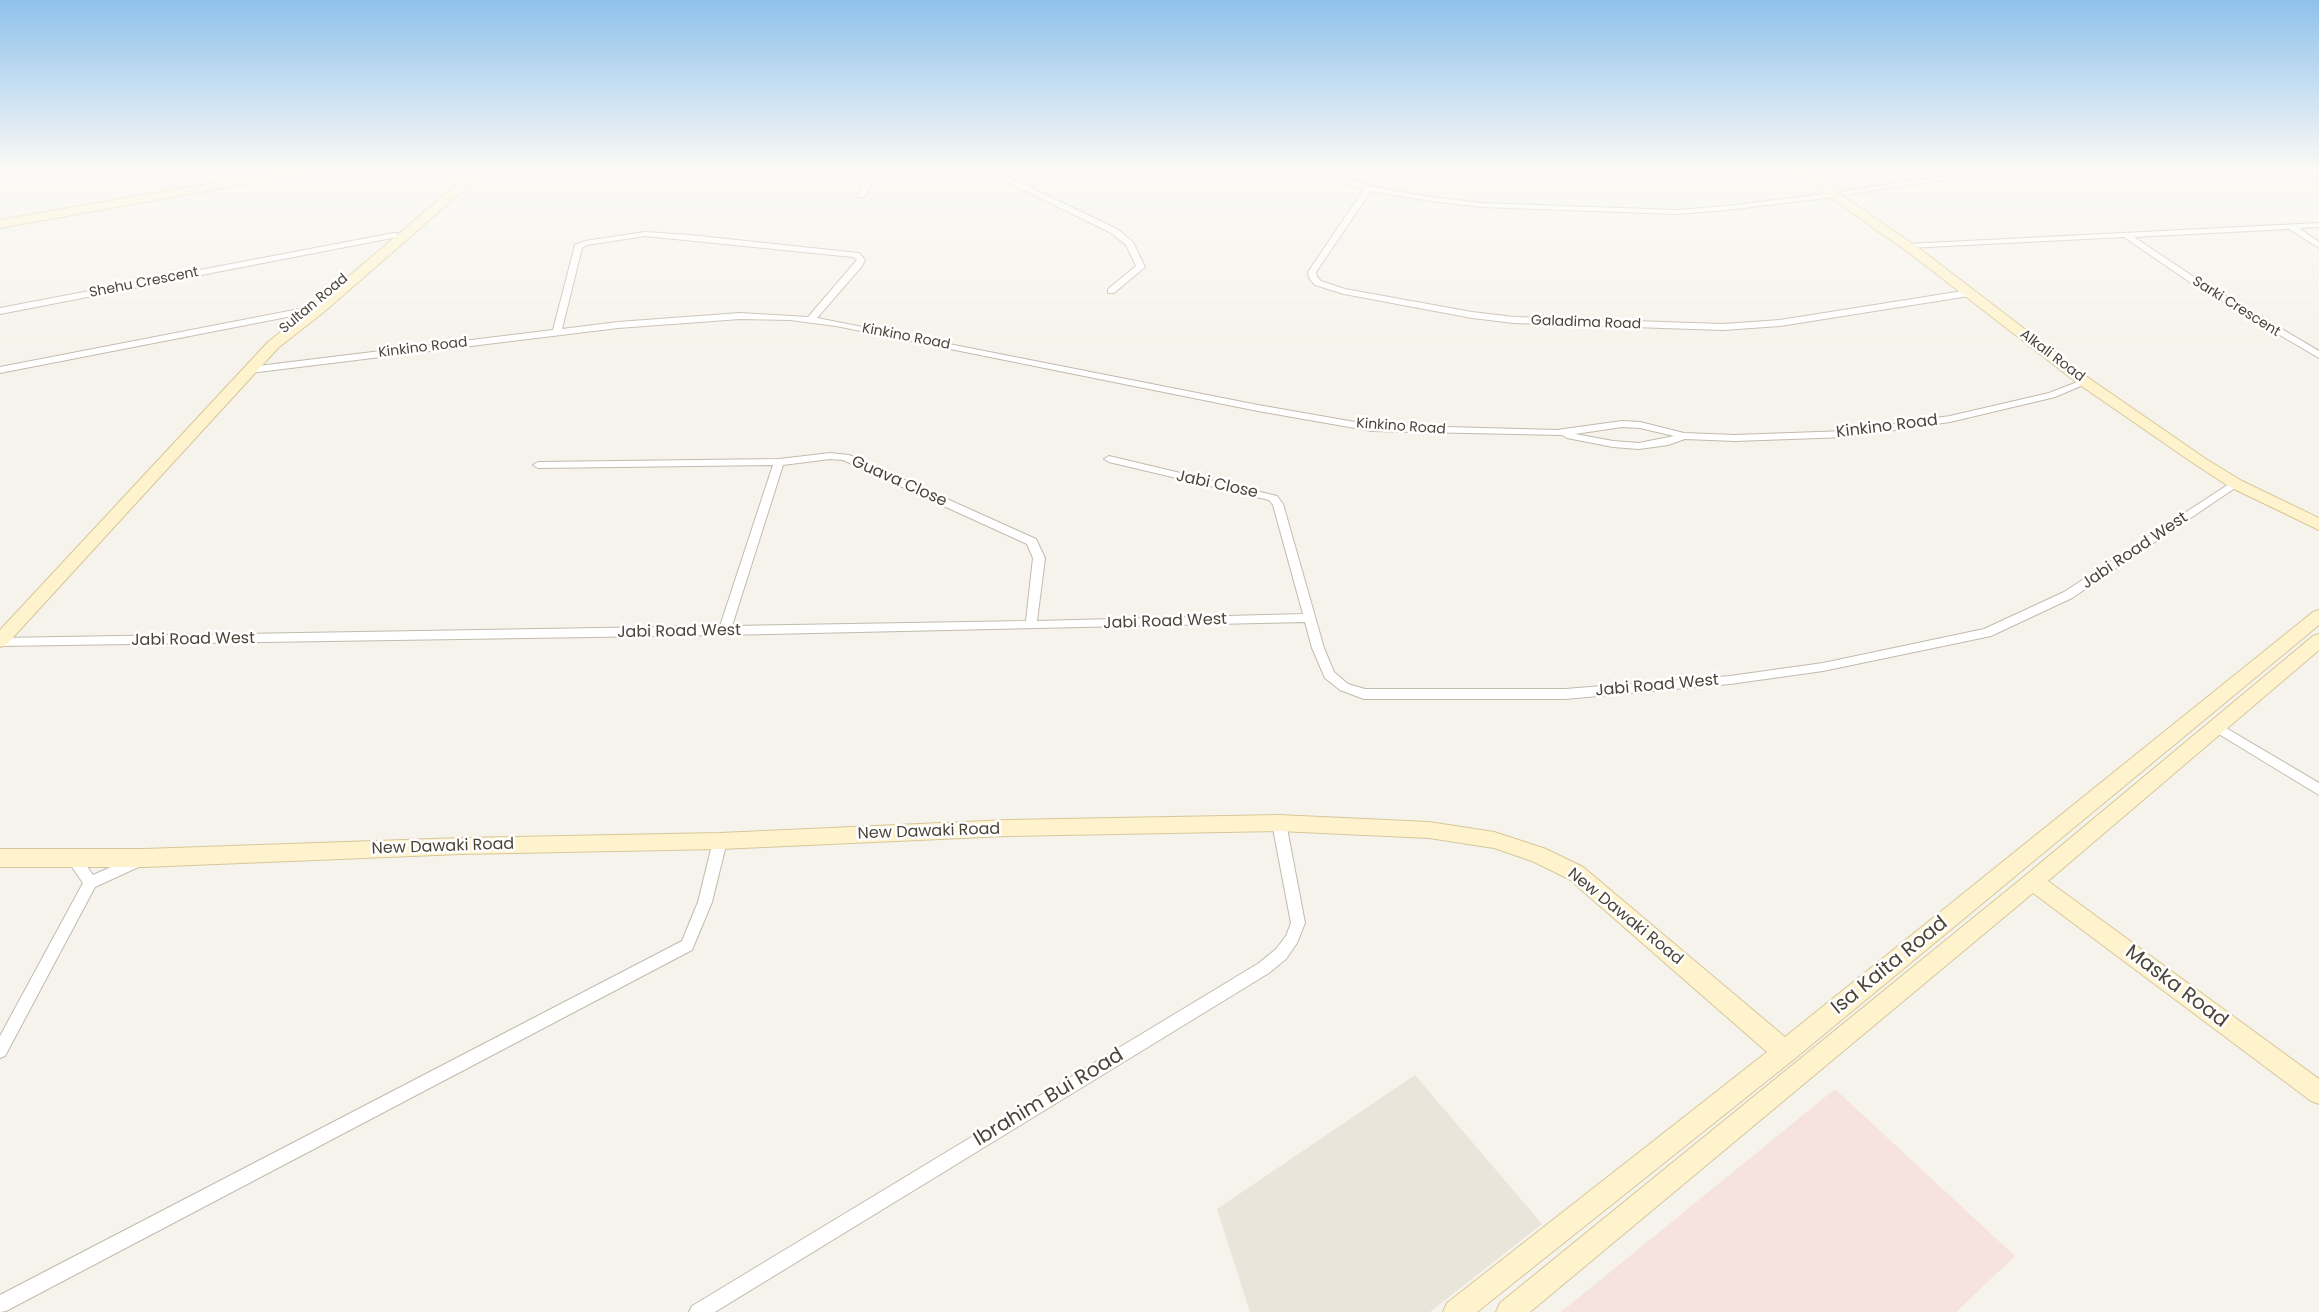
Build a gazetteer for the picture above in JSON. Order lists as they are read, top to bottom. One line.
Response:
{"streets":{"street":["Shehu Crescent","Sultan Road","Sarki Crescent","Galadima Road","Kinkino Road","Alkali Road","Guava Close","Jabi Close","Jabi Road West","New Dawaki Road","Isa Kaita Road","Maska Road","Ibrahim Bui Road"]},"crossings":[["Shehu Crescent","Sultan Road"],["Sultan Road","Kinkino Road"],["Galadima Road","Alkali Road"],["Kinkino Road","Alkali Road"],["Alkali Road","Jabi Road West"],["Guava Close","Jabi Road West"],["Jabi Close","Jabi Road West"],["New Dawaki Road","Isa Kaita Road"],["New Dawaki Road","Ibrahim Bui Road"],["Isa Kaita Road","Maska Road"]]}
